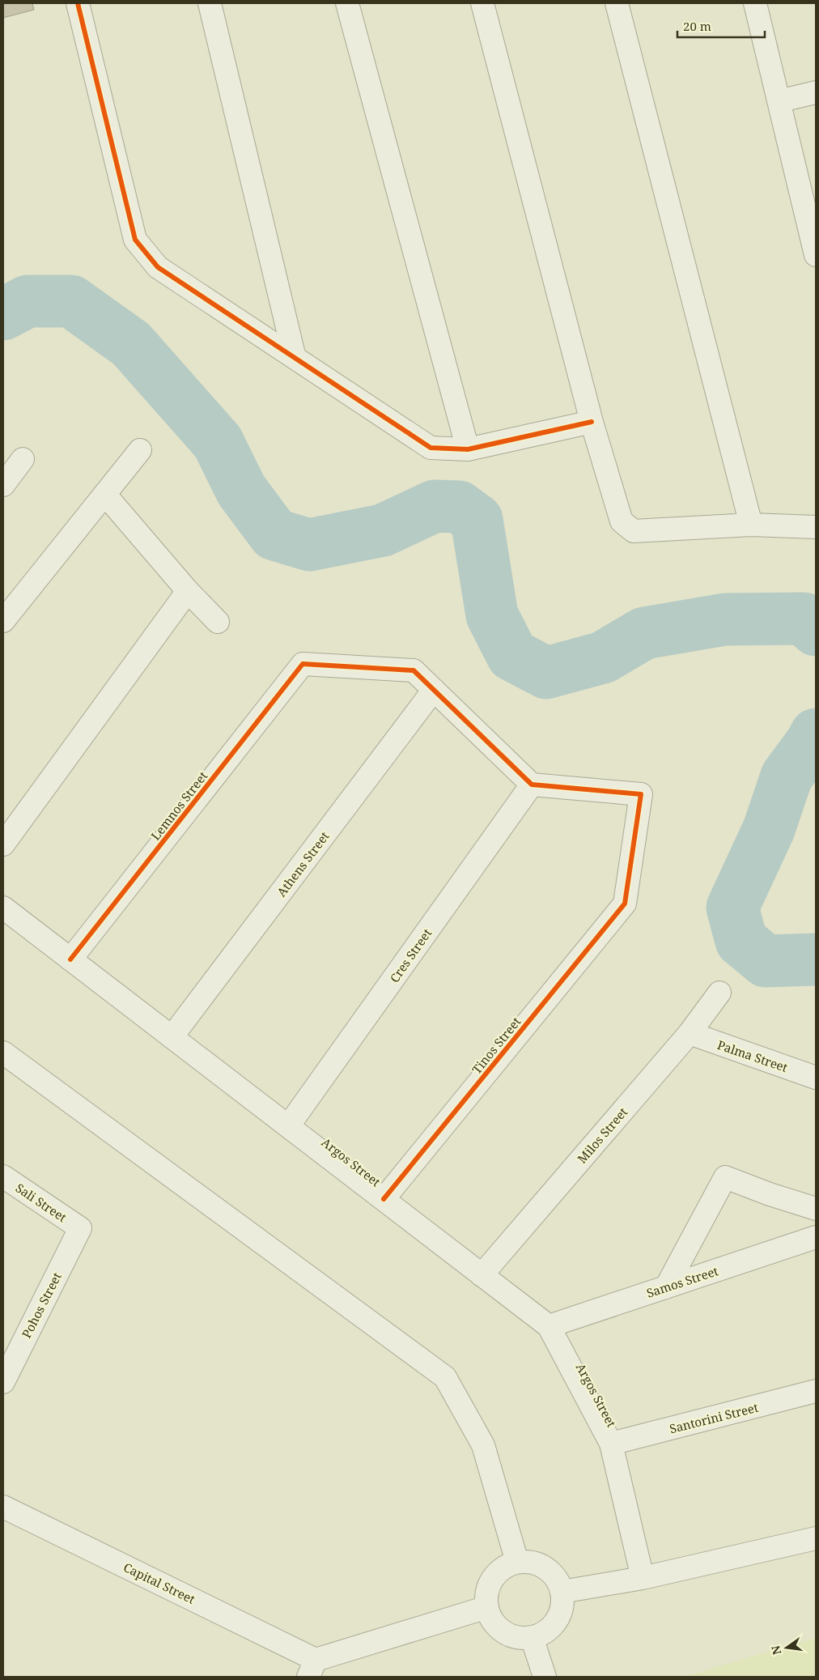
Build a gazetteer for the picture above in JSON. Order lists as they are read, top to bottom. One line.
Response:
{"streets":{"street":["Lemnos Street","Athens Street","Cres Street","Tinos Street","Palma Street","Milos Street","Argos Street","Sali Street","Samos Street","Pohos Street","Santorini Street","Capital Street"]},"crossings":[["Lemnos Street","Athens Street"],["Lemnos Street","Argos Street"],["Athens Street","Argos Street"],["Cres Street","Tinos Street"],["Cres Street","Argos Street"],["Tinos Street","Argos Street"],["Palma Street","Milos Street"],["Milos Street","Argos Street"],["Argos Street","Samos Street"],["Argos Street","Santorini Street"],["Sali Street","Pohos Street"]],"scale_bar":"20 m","north":"left"}
